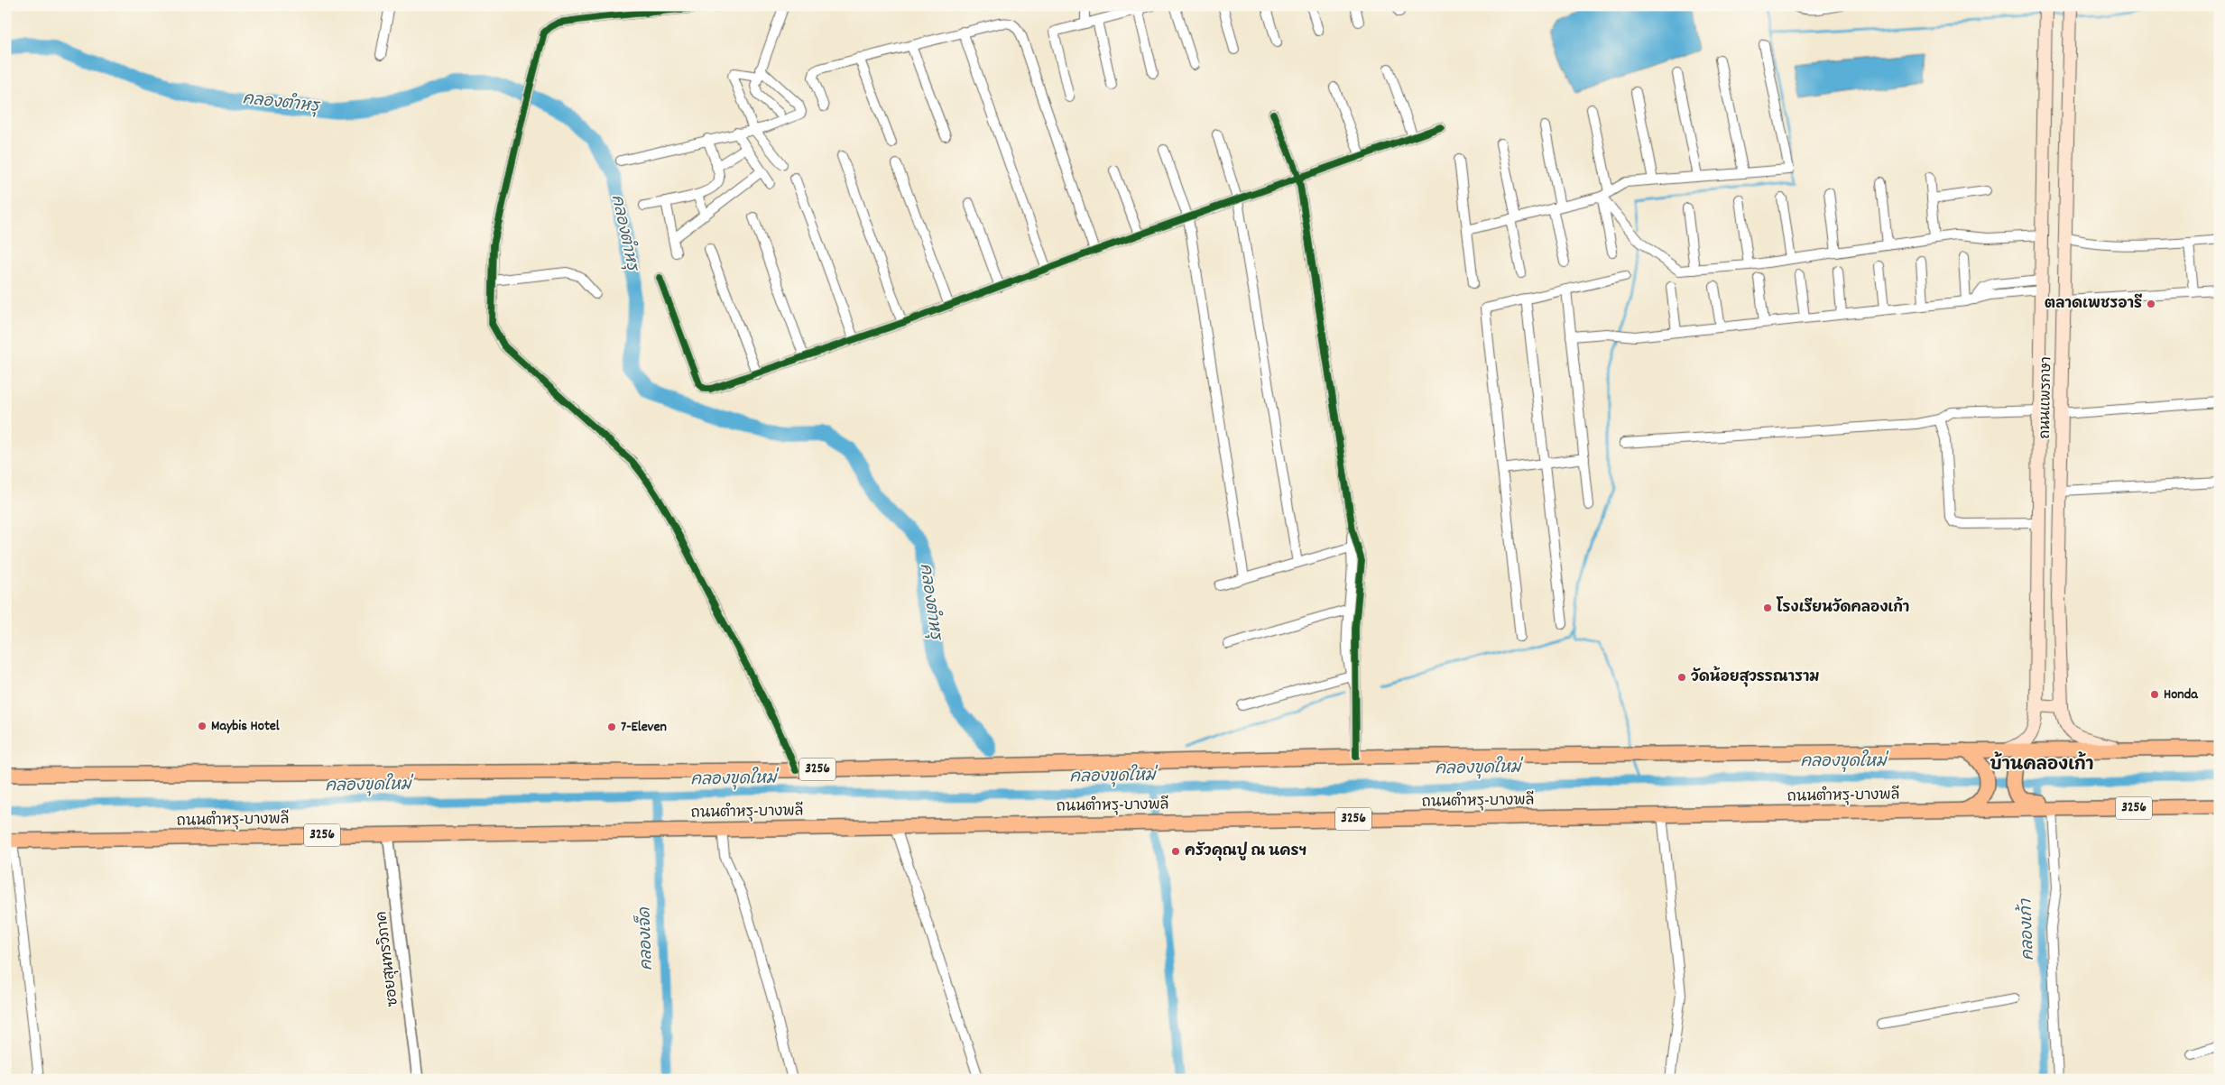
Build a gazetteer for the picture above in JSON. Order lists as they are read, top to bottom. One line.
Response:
{"streets":{"main road":["ถนนแพรกษา","3256","ถนนตำหรุ-บางพลี"],"street":["ซอยสุนทรวิภาค"]},"crossings":[["ถนนแพรกษา","3256"],["ถนนตำหรุ-บางพลี","ซอยสุนทรวิภาค"]],"districts":["บ้านคลองเก้า"],"water":["คลองตำหรุ","คลองขุดใหม่","คลองเก้า","คลองเจ็ด"],"places":["ตลาดเพชรอารี","โรงเรียนวัดคลองเก้า","วัดน้อยสุวรรณาราม","Honda","Maybis Hotel","7-Eleven","ครัวคุณปู ณ นครฯ"]}
